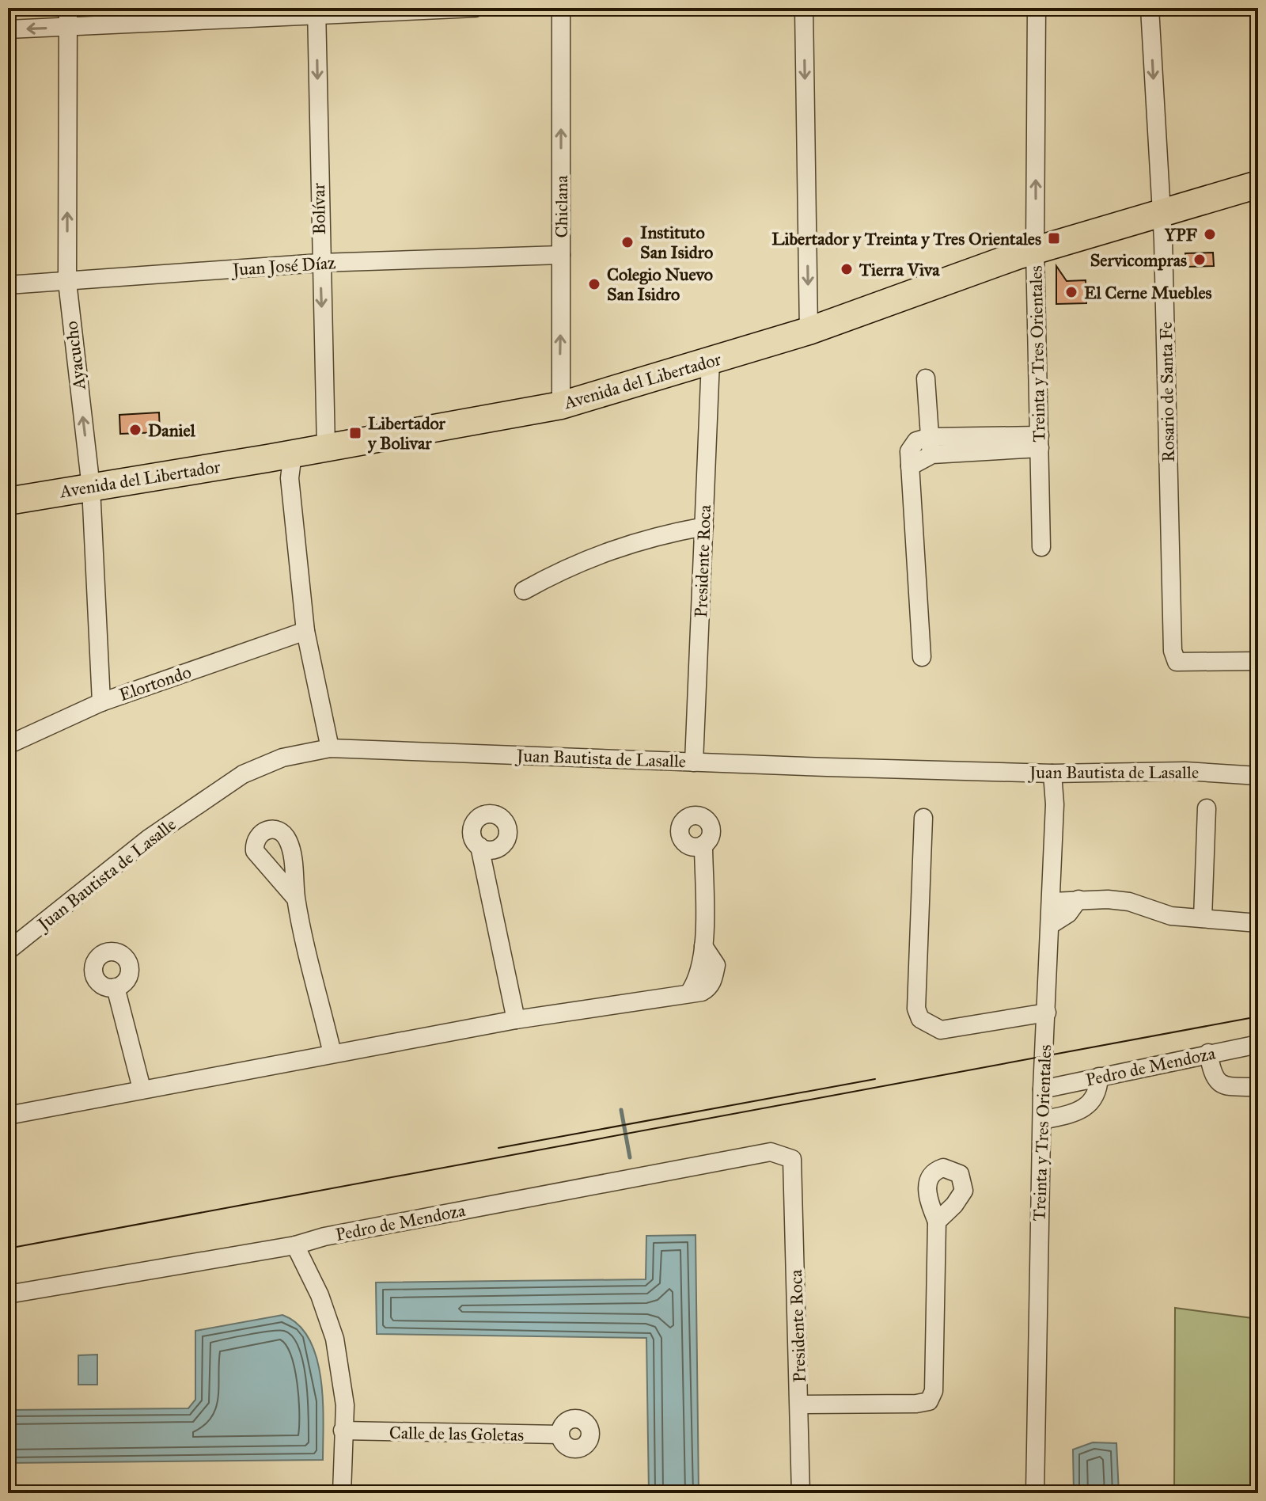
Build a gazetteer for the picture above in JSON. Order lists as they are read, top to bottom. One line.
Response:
{"streets":{"main road":["Avenida del Libertador"],"street":["Chiclana","Bolívar","Juan José Díaz","Treinta y Tres Orientales","Ayacucho","Rosario de Santa Fe","Presidente Roca","Elortondo","Juan Bautista de Lasalle","Pedro de Mendoza","Calle de las Goletas"]},"crossings":[["Chiclana","Juan José Díaz"],["Chiclana","Avenida del Libertador"],["Bolívar","Juan José Díaz"],["Bolívar","Avenida del Libertador"],["Juan José Díaz","Ayacucho"],["Treinta y Tres Orientales","Avenida del Libertador"],["Treinta y Tres Orientales","Juan Bautista de Lasalle"],["Treinta y Tres Orientales","Pedro de Mendoza"],["Ayacucho","Avenida del Libertador"],["Ayacucho","Elortondo"],["Avenida del Libertador","Rosario de Santa Fe"],["Avenida del Libertador","Presidente Roca"],["Presidente Roca","Juan Bautista de Lasalle"],["Presidente Roca","Pedro de Mendoza"]],"one_way":["Chiclana","Bolívar","Ayacucho"],"places":{"other":["YPF","Instituto San Isidro","Servicompras","Tierra Viva","Colegio Nuevo San Isidro","El Cerne Muebles","Daniel"],"transit":["Libertador y Treinta y Tres Orientales","Libertador y Bolivar"]}}
